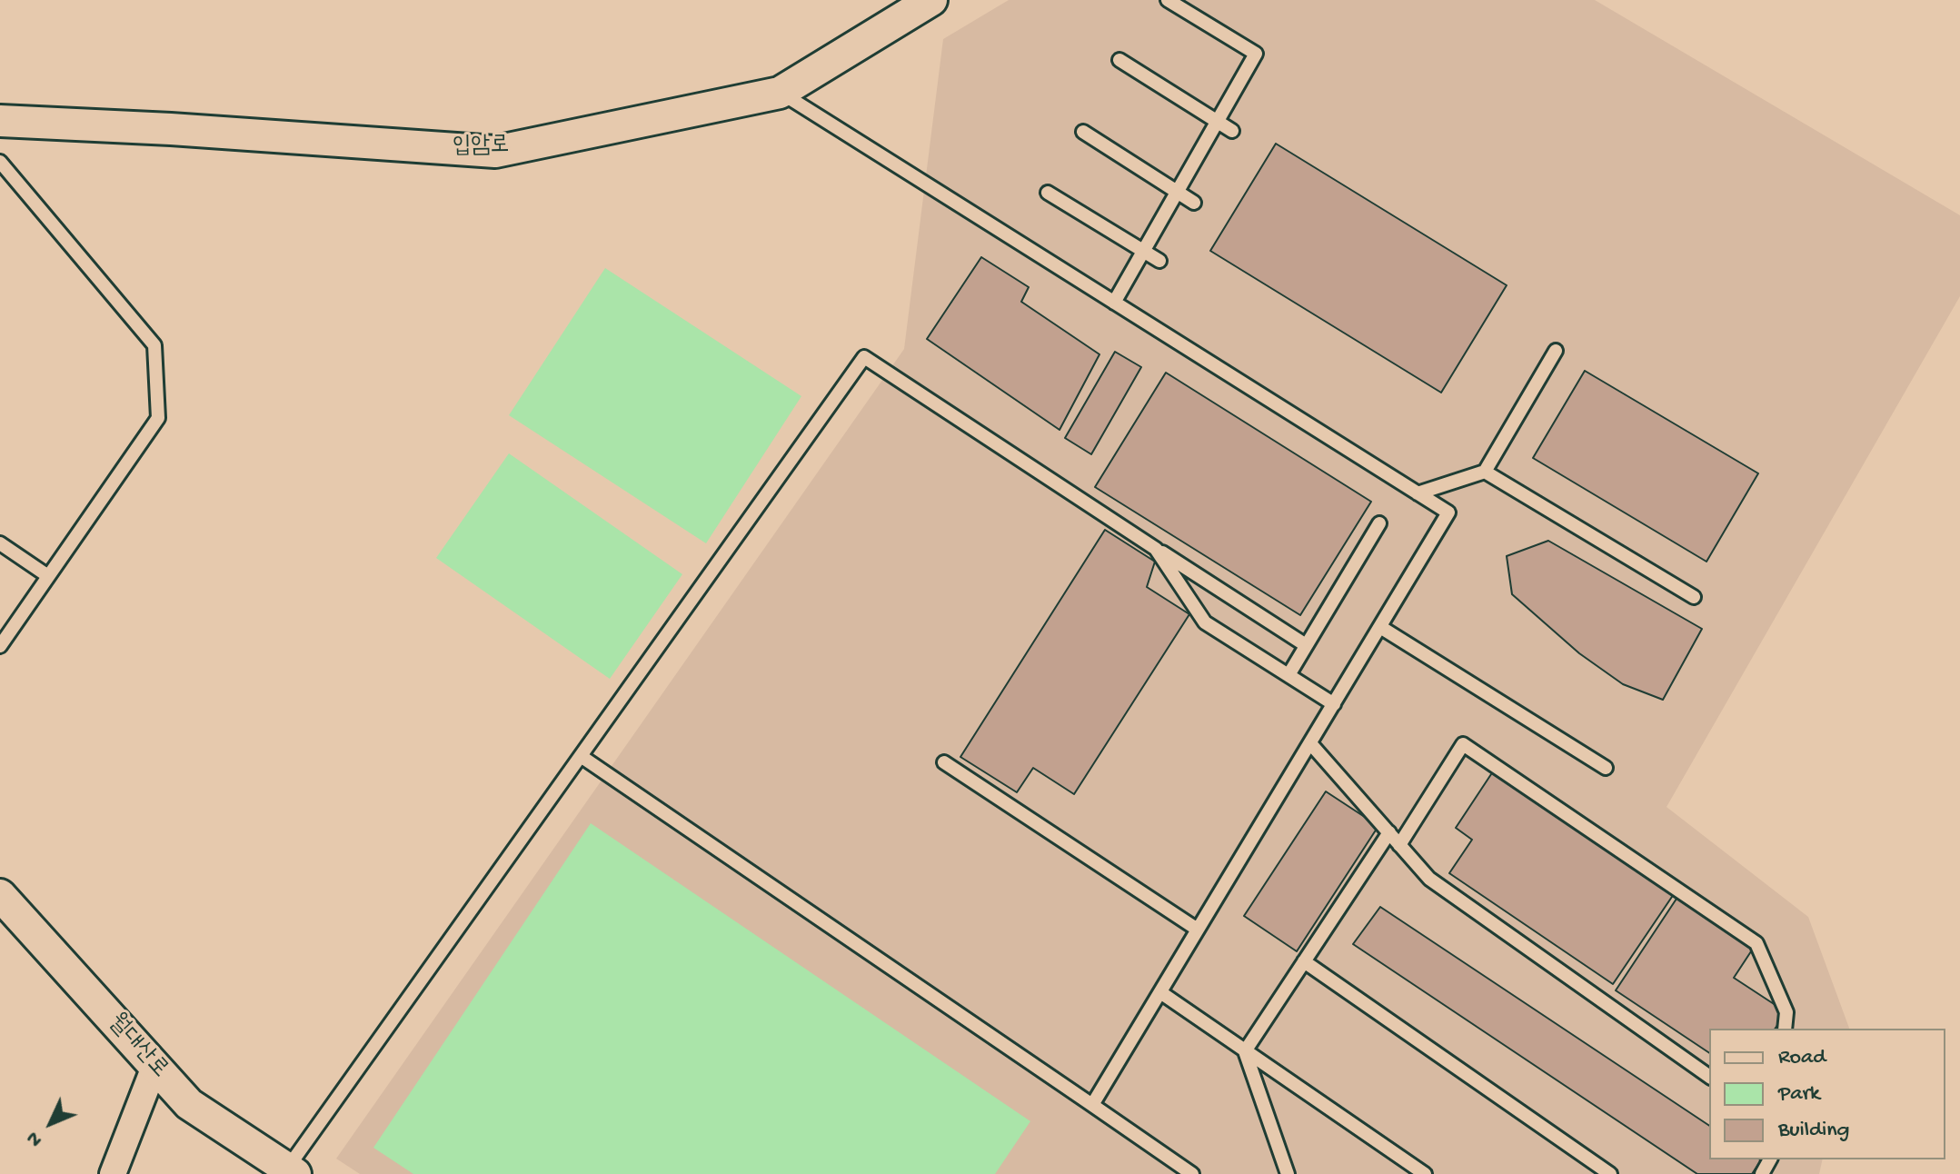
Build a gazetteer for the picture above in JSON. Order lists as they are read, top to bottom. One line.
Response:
{"streets":{"street":["입암로","월대산로"]},"legend":["Road","Park","Building"],"north":"bottom left"}
